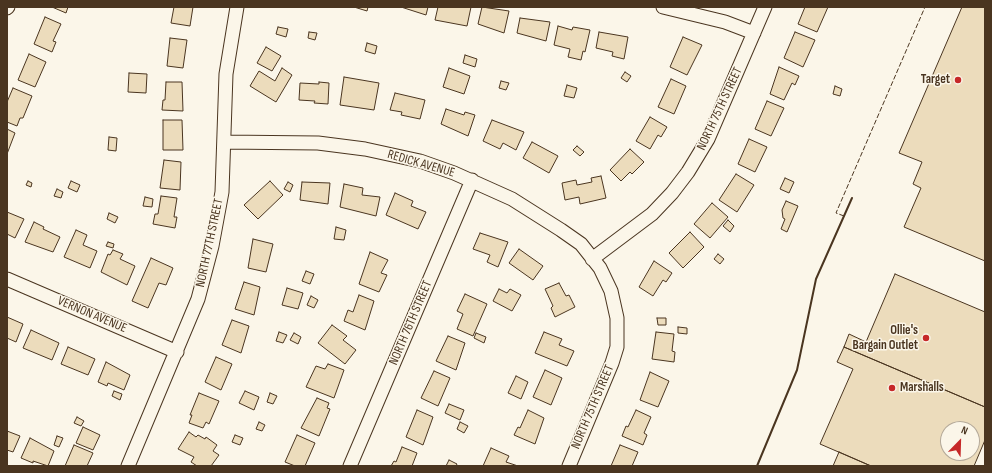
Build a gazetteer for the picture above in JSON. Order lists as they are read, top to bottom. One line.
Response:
{"streets":{"street":["NORTH 75TH STREET","REDICK AVENUE","NORTH 77TH STREET","VERNON AVENUE","NORTH 76TH STREET"]},"crossings":[["NORTH 75TH STREET","REDICK AVENUE"],["REDICK AVENUE","NORTH 77TH STREET"],["REDICK AVENUE","NORTH 76TH STREET"],["NORTH 77TH STREET","VERNON AVENUE"]],"places":["Target","Ollie's Bargain Outlet","Marshalls"],"north":"top right"}
